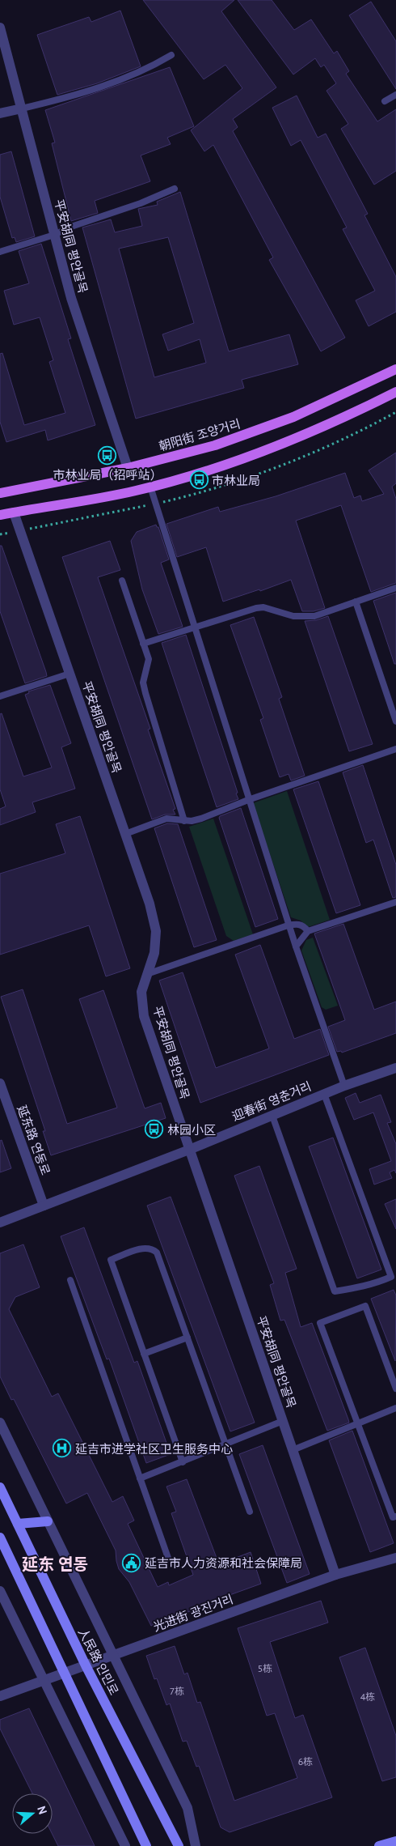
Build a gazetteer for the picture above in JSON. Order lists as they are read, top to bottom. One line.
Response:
{"streets":{"main road":["朝阳街 조양거리","人民路 인민로"],"street":["平安胡同 평안골목","迎春街 영춘거리","延东路 연동로","光进街 광진거리"]},"crossings":[["平安胡同 평안골목","朝阳街 조양거리"],["平安胡同 평안골목","迎春街 영춘거리"],["平安胡同 평안골목","光进街 광진거리"],["迎春街 영춘거리","延东路 연동로"],["光进街 광진거리","人民路 인민로"]],"districts":["延东 연동"],"places":{"bus stop":["市林业局（招呼站）","市林业局","林园小区"],"hospital":["延吉市进学社区卫生服务中心"],"public building":["延吉市人力资源和社会保障局"]},"house_numbers":["5栋","7栋","4栋","6栋"],"north":"right"}
